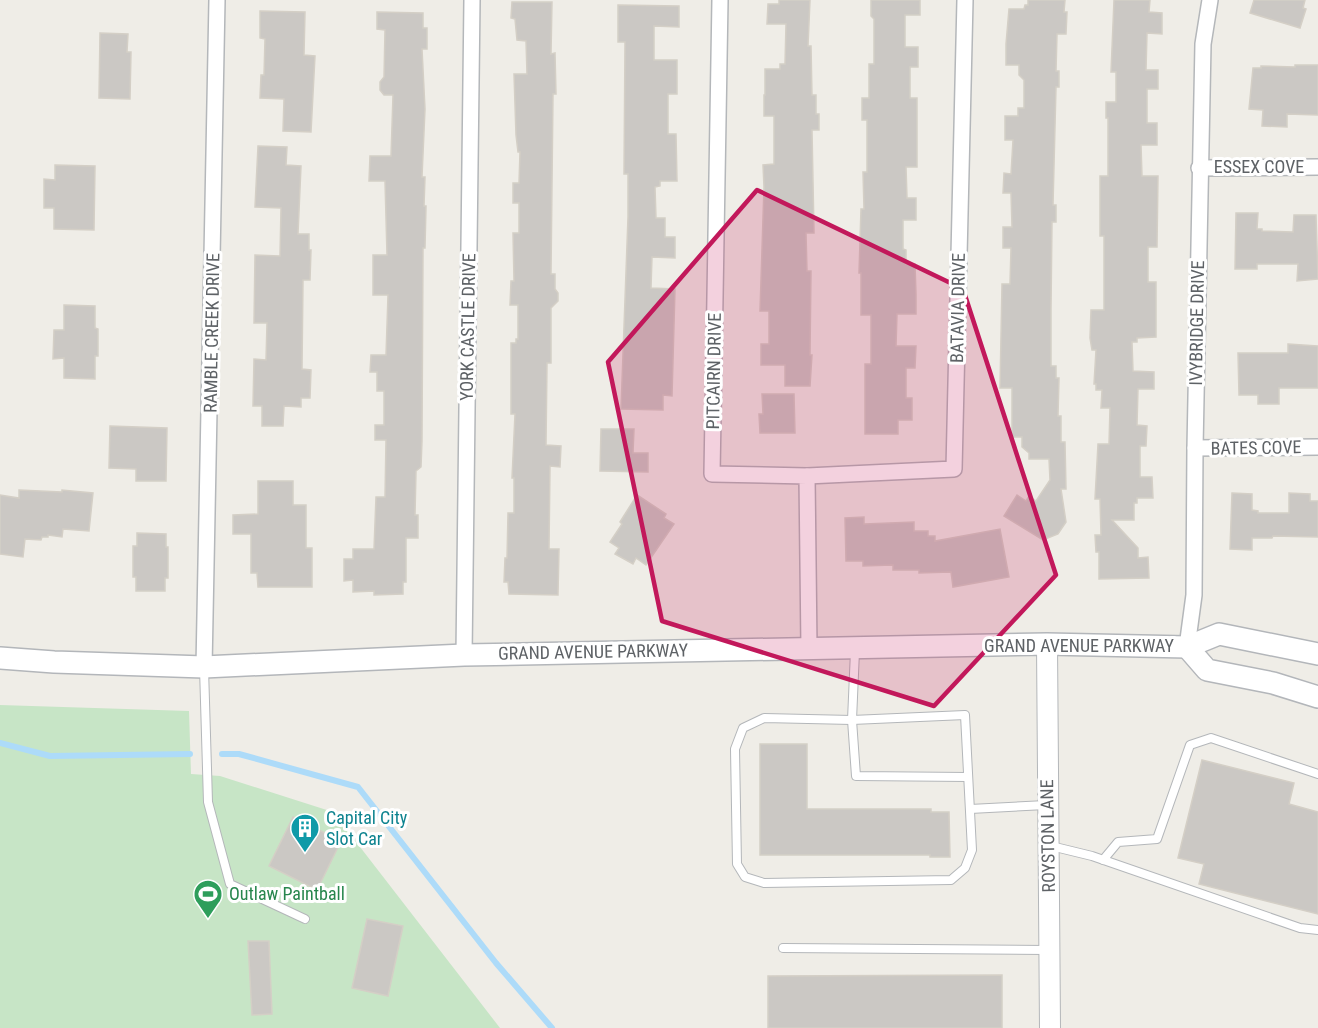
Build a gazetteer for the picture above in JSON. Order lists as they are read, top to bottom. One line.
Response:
{"streets":{"main road":["GRAND AVENUE PARKWAY"],"street":["ESSEX COVE","BATAVIA DRIVE","IVYBRIDGE DRIVE","YORK CASTLE DRIVE","RAMBLE CREEK DRIVE","PITCAIRN DRIVE","BATES COVE","ROYSTON LANE"]},"crossings":[["ESSEX COVE","IVYBRIDGE DRIVE"],["BATAVIA DRIVE","PITCAIRN DRIVE"],["IVYBRIDGE DRIVE","BATES COVE"],["IVYBRIDGE DRIVE","GRAND AVENUE PARKWAY"],["YORK CASTLE DRIVE","GRAND AVENUE PARKWAY"],["RAMBLE CREEK DRIVE","GRAND AVENUE PARKWAY"],["GRAND AVENUE PARKWAY","ROYSTON LANE"]],"places":{"building":["Capital City Slot Car"],"sports":["Outlaw Paintball"]}}
